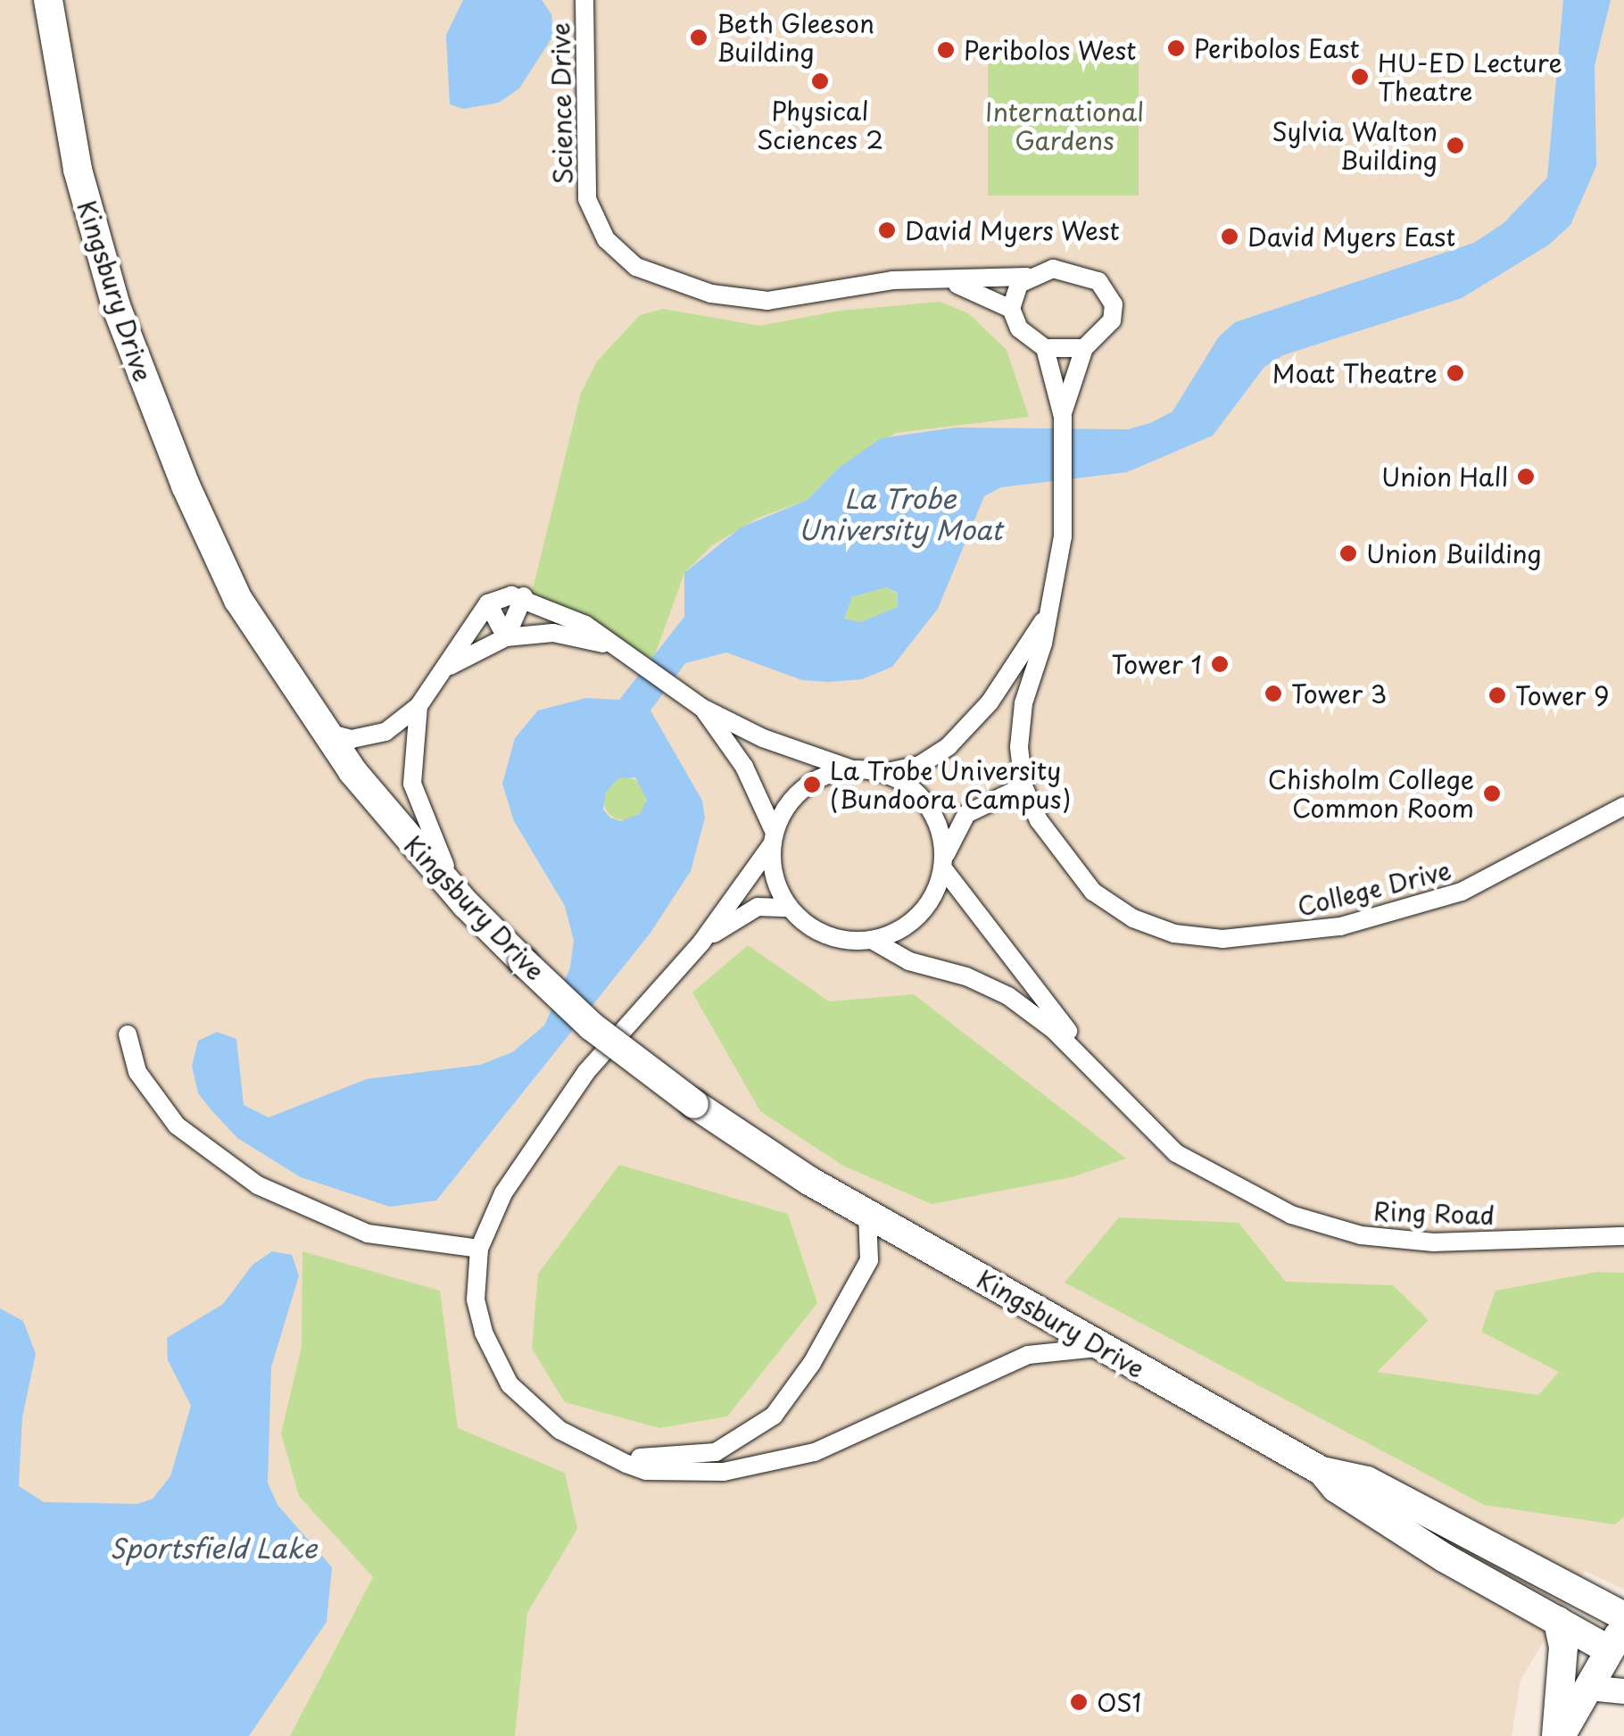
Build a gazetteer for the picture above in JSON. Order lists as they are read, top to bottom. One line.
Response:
{"streets":{"main road":["Kingsbury Drive"],"street":["Science Drive","College Drive","Ring Road"]},"crossings":[["Science Drive","College Drive"],["College Drive","Ring Road"]],"water":["La Trobe University Moat","Sportsfield Lake"],"parks":["International Gardens"],"places":["Beth Gleeson Building","Peribolos East","Peribolos West","HU-ED Lecture Theatre","Physical Sciences 2","Sylvia Walton Building","David Myers West","David Myers East","Moat Theatre","Union Hall","Union Building","Tower 1","Tower 3","Tower 9","La Trobe University (Bundoora Campus)","Chisholm College Common Room","OS1"]}
